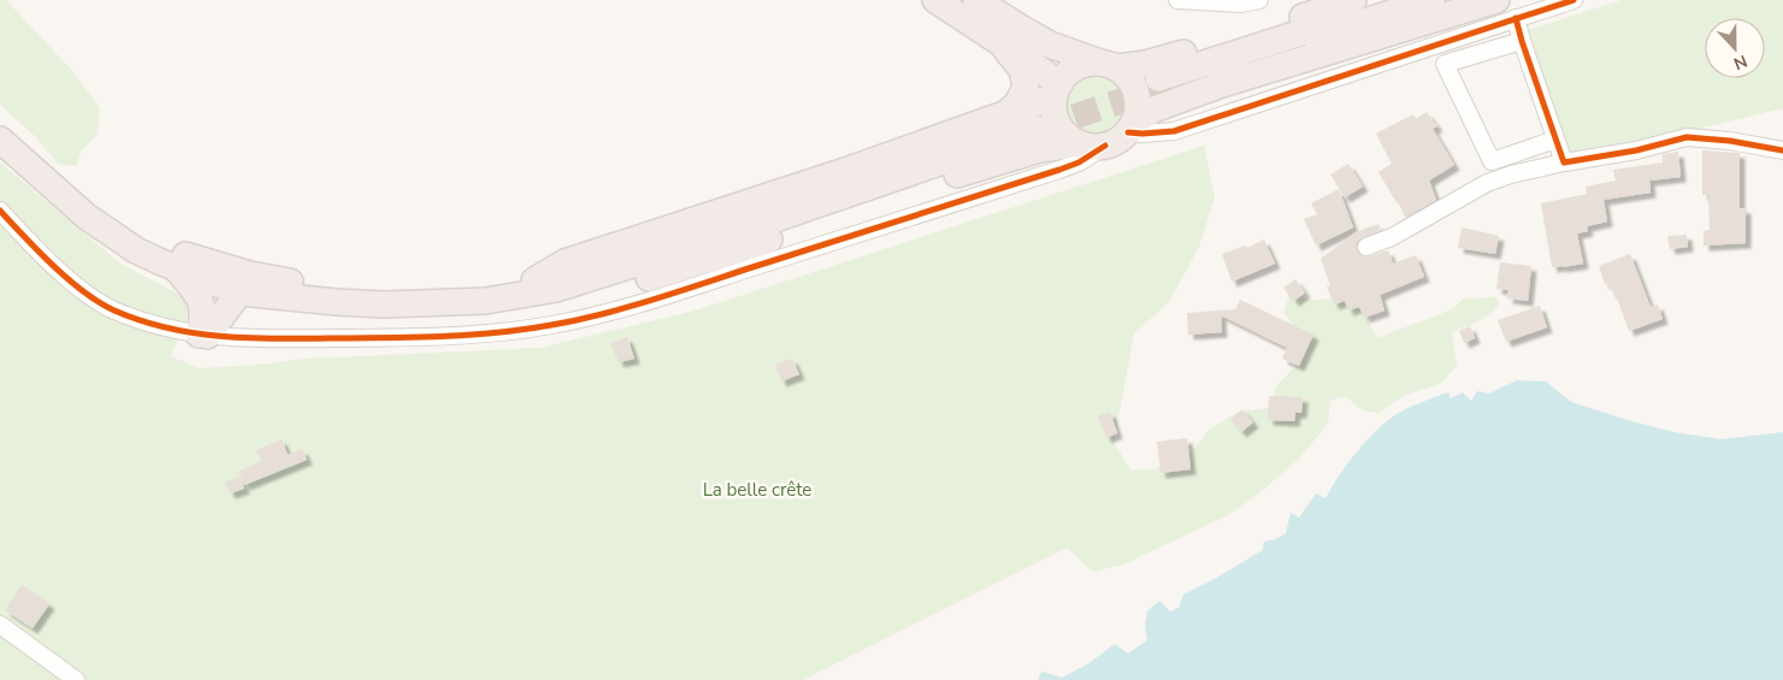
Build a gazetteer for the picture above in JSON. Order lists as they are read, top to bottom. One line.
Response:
{"parks":["La belle crête"],"north":"bottom"}
